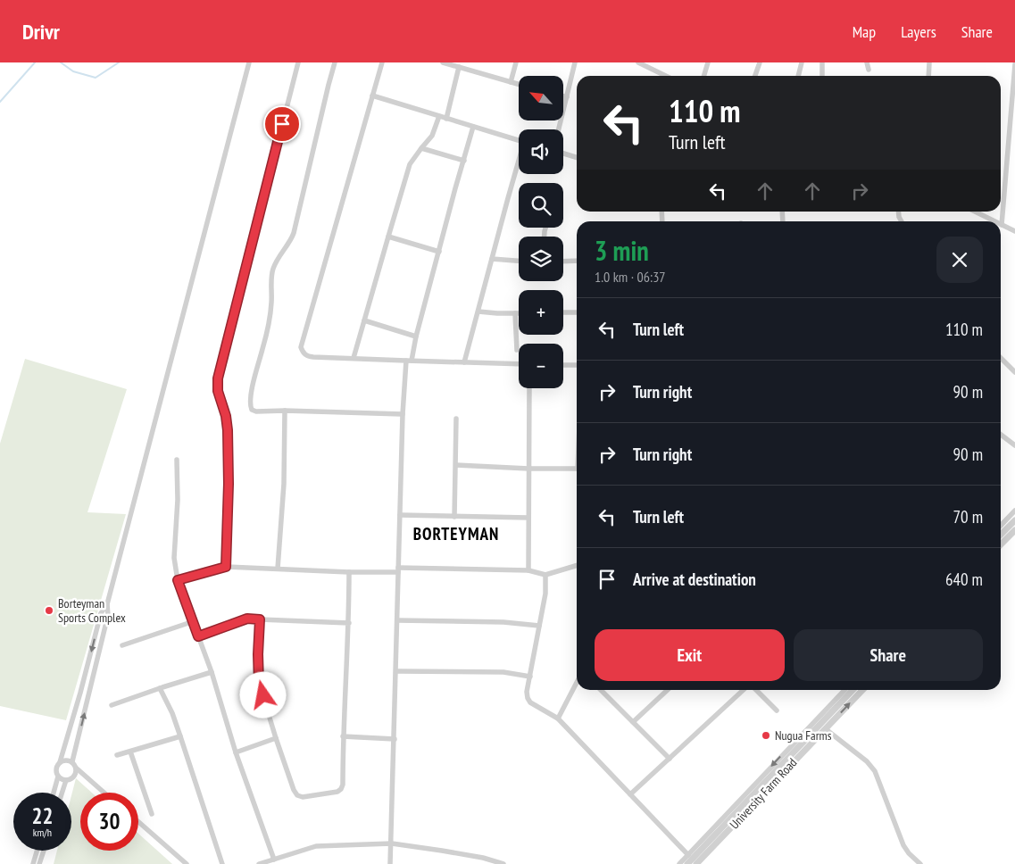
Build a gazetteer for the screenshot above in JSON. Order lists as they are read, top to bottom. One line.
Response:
{"streets":{"street":["University Farm Road"]},"districts":["BORTEYMAN"],"places":["Borteyman Sports Complex","Nugua Farms"],"north":"top left","page":{"header":"Drivr","nav":["Map","Layers","Share"],"map_buttons":["+","−"],"turn":["110 m","Turn left"],"heading":["3 min","1.0 km · 06:37"],"list":[{"name":"Turn left","value":"110 m"},{"name":"Turn right","value":"90 m"},{"name":"Turn right","value":"90 m"},{"name":"Turn left","value":"70 m"},{"name":"Arrive at destination","value":"640 m"}],"buttons":["Exit","Share"],"speed":"22 km/h","limit":"30"}}
